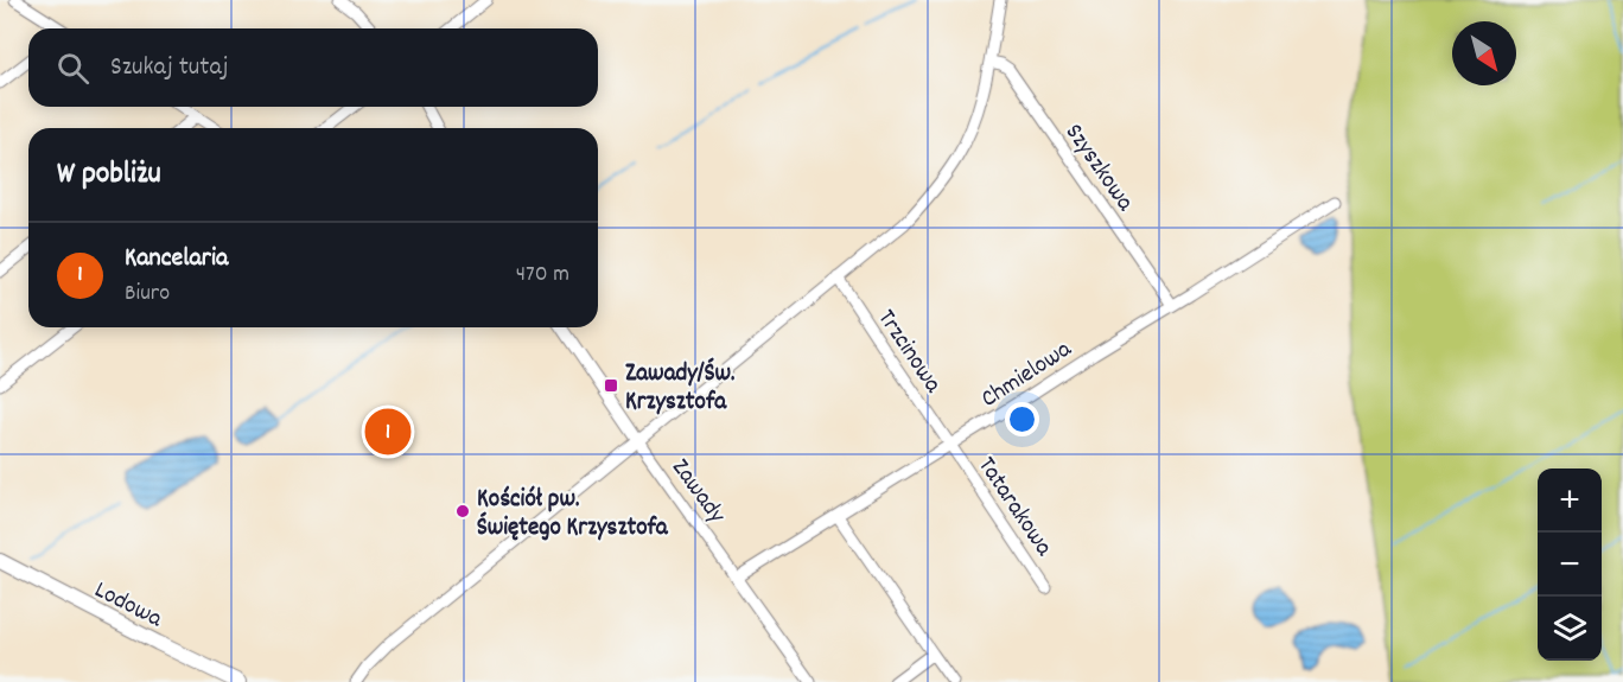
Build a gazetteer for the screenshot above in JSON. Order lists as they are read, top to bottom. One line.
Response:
{"streets":{"street":["Szyszkowa","Trzcinowa","Chmielowa","Zawady","Tatarakowa","Lodowa"]},"crossings":[["Szyszkowa","Chmielowa"],["Trzcinowa","Chmielowa"],["Trzcinowa","Tatarakowa"],["Chmielowa","Zawady"],["Chmielowa","Tatarakowa"]],"places":{"transit":["Zawady/Św. Krzysztofa"],"other":["Kościół pw. Świętego Krzysztofa"]},"north":"bottom right","page":{"search":"Szukaj tutaj","heading":"W pobliżu","list":[{"mark":"1","name":"Kancelaria","note":"Biuro","value":"470 m"}],"pins":"1","map_buttons":["+","−"]}}
